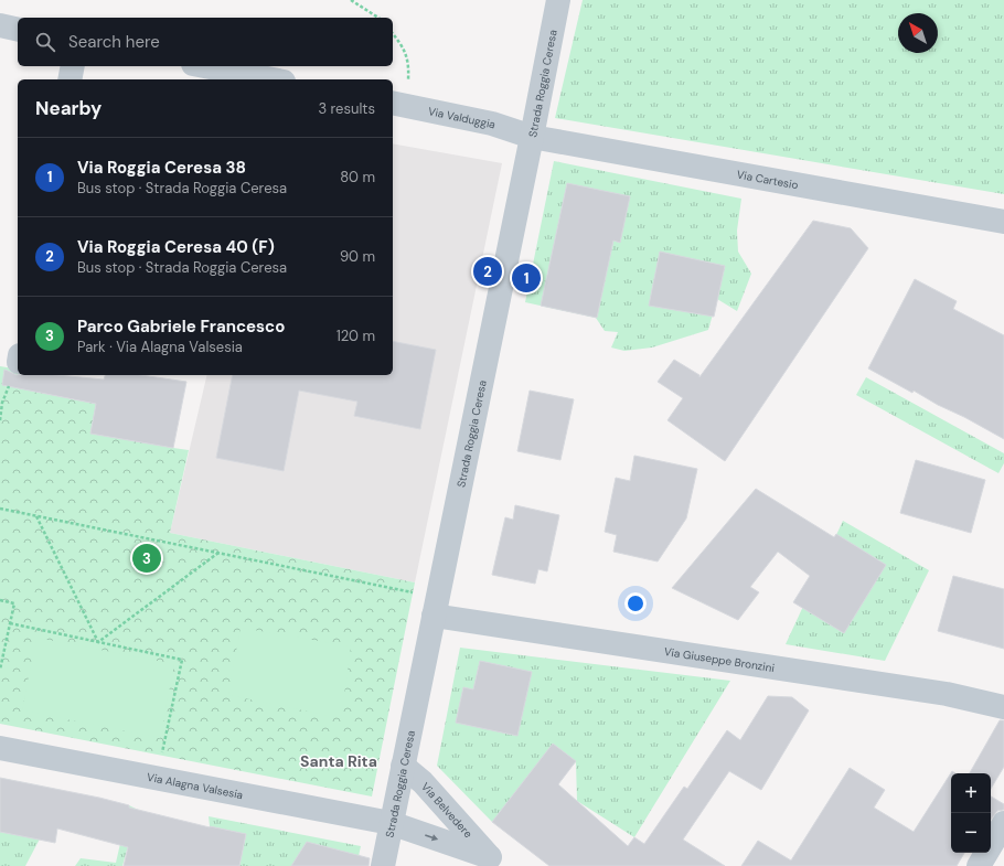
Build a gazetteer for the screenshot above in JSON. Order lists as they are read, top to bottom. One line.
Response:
{"streets":{"street":["Strada Roggia Ceresa","Via Valduggia","Via Cartesio","Via Giuseppe Bronzini","Via Alagna Valsesia","Via Belvedere"]},"crossings":[["Strada Roggia Ceresa","Via Valduggia"],["Strada Roggia Ceresa","Via Cartesio"],["Strada Roggia Ceresa","Via Giuseppe Bronzini"],["Strada Roggia Ceresa","Via Alagna Valsesia"],["Strada Roggia Ceresa","Via Belvedere"],["Via Valduggia","Via Cartesio"],["Via Alagna Valsesia","Via Belvedere"]],"one_way":["Via Belvedere"],"districts":["Santa Rita"],"north":"top left","page":{"search":"Search here","heading":["Nearby","3 results"],"list":[{"mark":"1","name":"Via Roggia Ceresa 38","note":"Bus stop · Strada Roggia Ceresa","value":"80 m"},{"mark":"2","name":"Via Roggia Ceresa 40 (F)","note":"Bus stop · Strada Roggia Ceresa","value":"90 m"},{"mark":"3","name":"Parco Gabriele Francesco","note":"Park · Via Alagna Valsesia","value":"120 m"}],"pins":["2","1","3"],"map_buttons":["+","−"]}}
